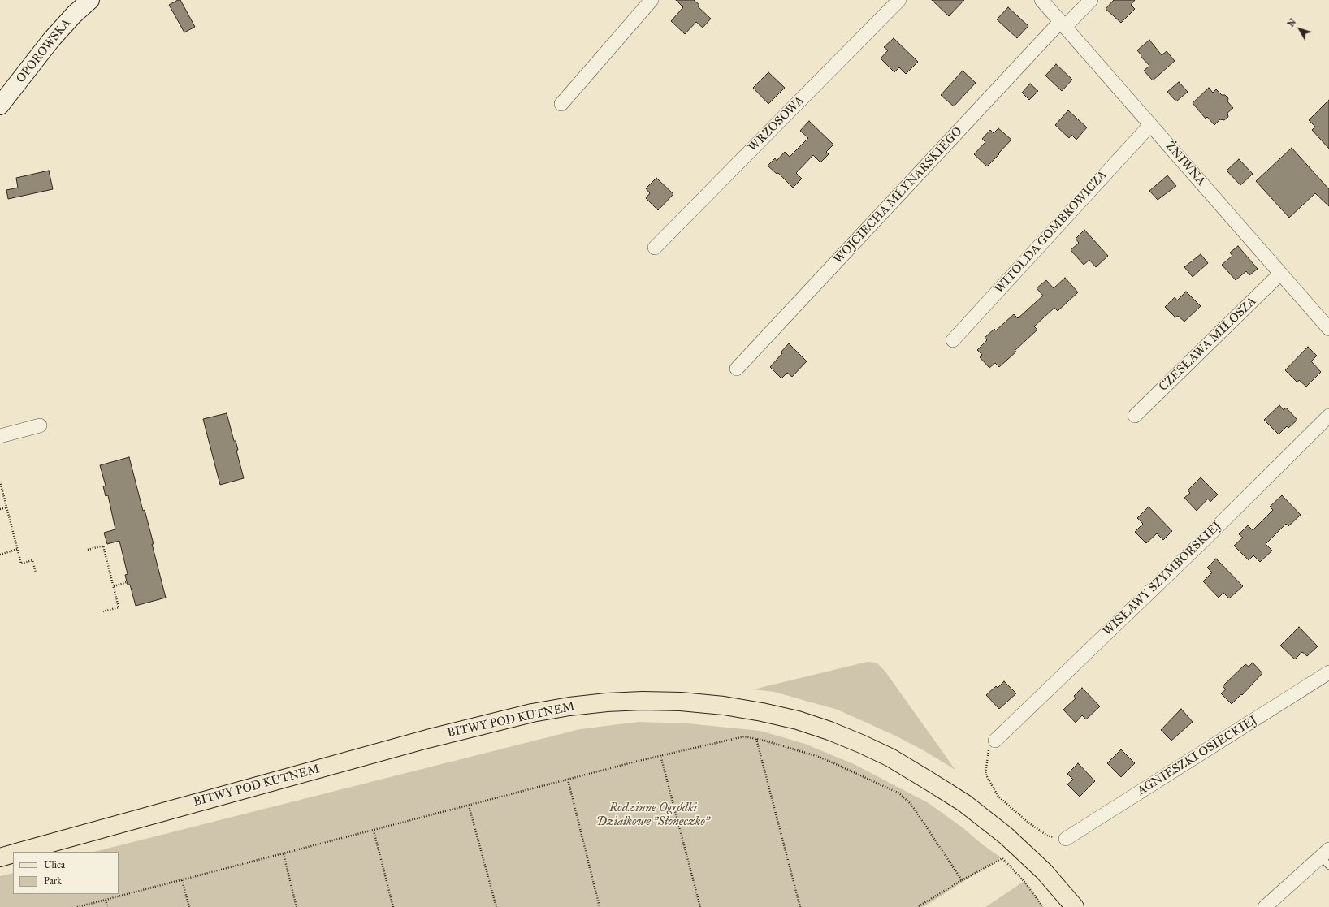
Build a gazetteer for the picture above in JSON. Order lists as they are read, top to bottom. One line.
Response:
{"streets":{"main road":["BITWY POD KUTNEM"],"street":["OPOROWSKA","WRZOSOWA","ŻNIWNA","WOJCIECHA MŁYNARSKIEGO","WITOLDA GOMBROWICZA","CZESŁAWA MIŁOSZA","WISŁAWY SZYMBORSKIEJ","AGNIESZKI OSIECKIEJ"]},"crossings":[["ŻNIWNA","WOJCIECHA MŁYNARSKIEGO"],["ŻNIWNA","WITOLDA GOMBROWICZA"],["ŻNIWNA","CZESŁAWA MIŁOSZA"]],"parks":["Rodzinne Ogródki Działkowe \"Słoneczko\""],"legend":["Ulica","Park"],"north":"top left"}
